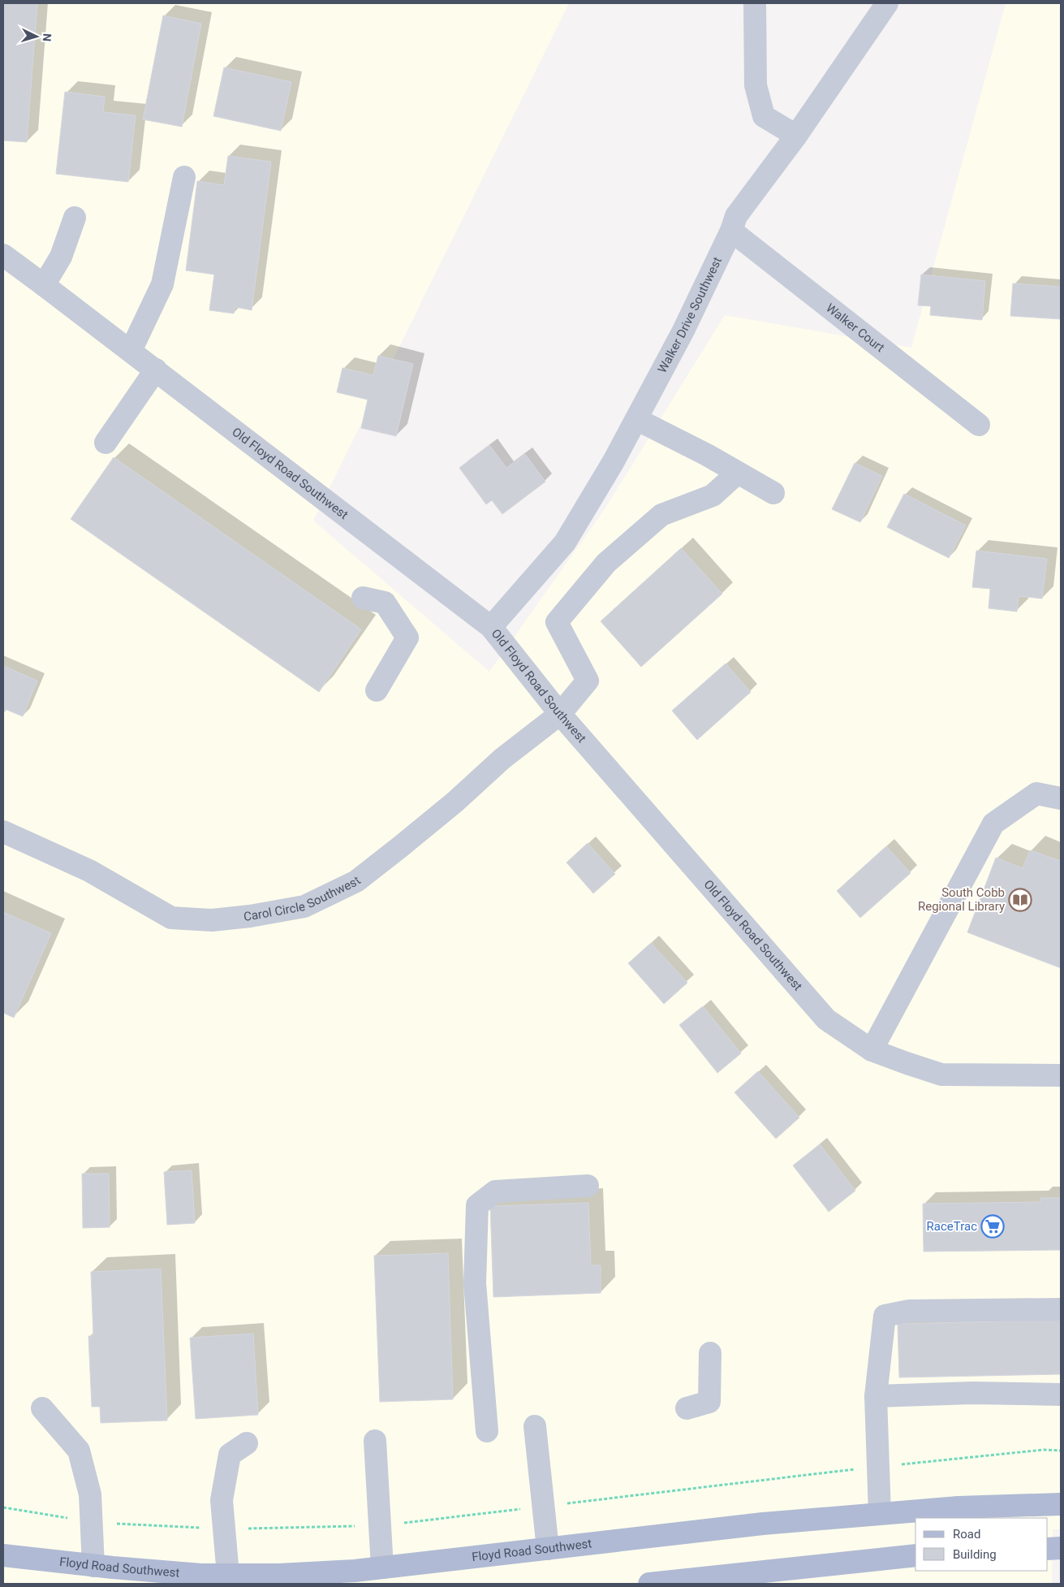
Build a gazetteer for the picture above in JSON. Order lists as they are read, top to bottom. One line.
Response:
{"streets":{"main road":["Floyd Road Southwest"],"street":["Walker Drive Southwest","Walker Court","Old Floyd Road Southwest","Carol Circle Southwest"]},"crossings":[["Walker Drive Southwest","Walker Court"],["Walker Drive Southwest","Old Floyd Road Southwest"],["Old Floyd Road Southwest","Carol Circle Southwest"]],"places":{"library":["South Cobb Regional Library"],"supermarket":["RaceTrac"]},"legend":["Road","Building"],"north":"right"}
